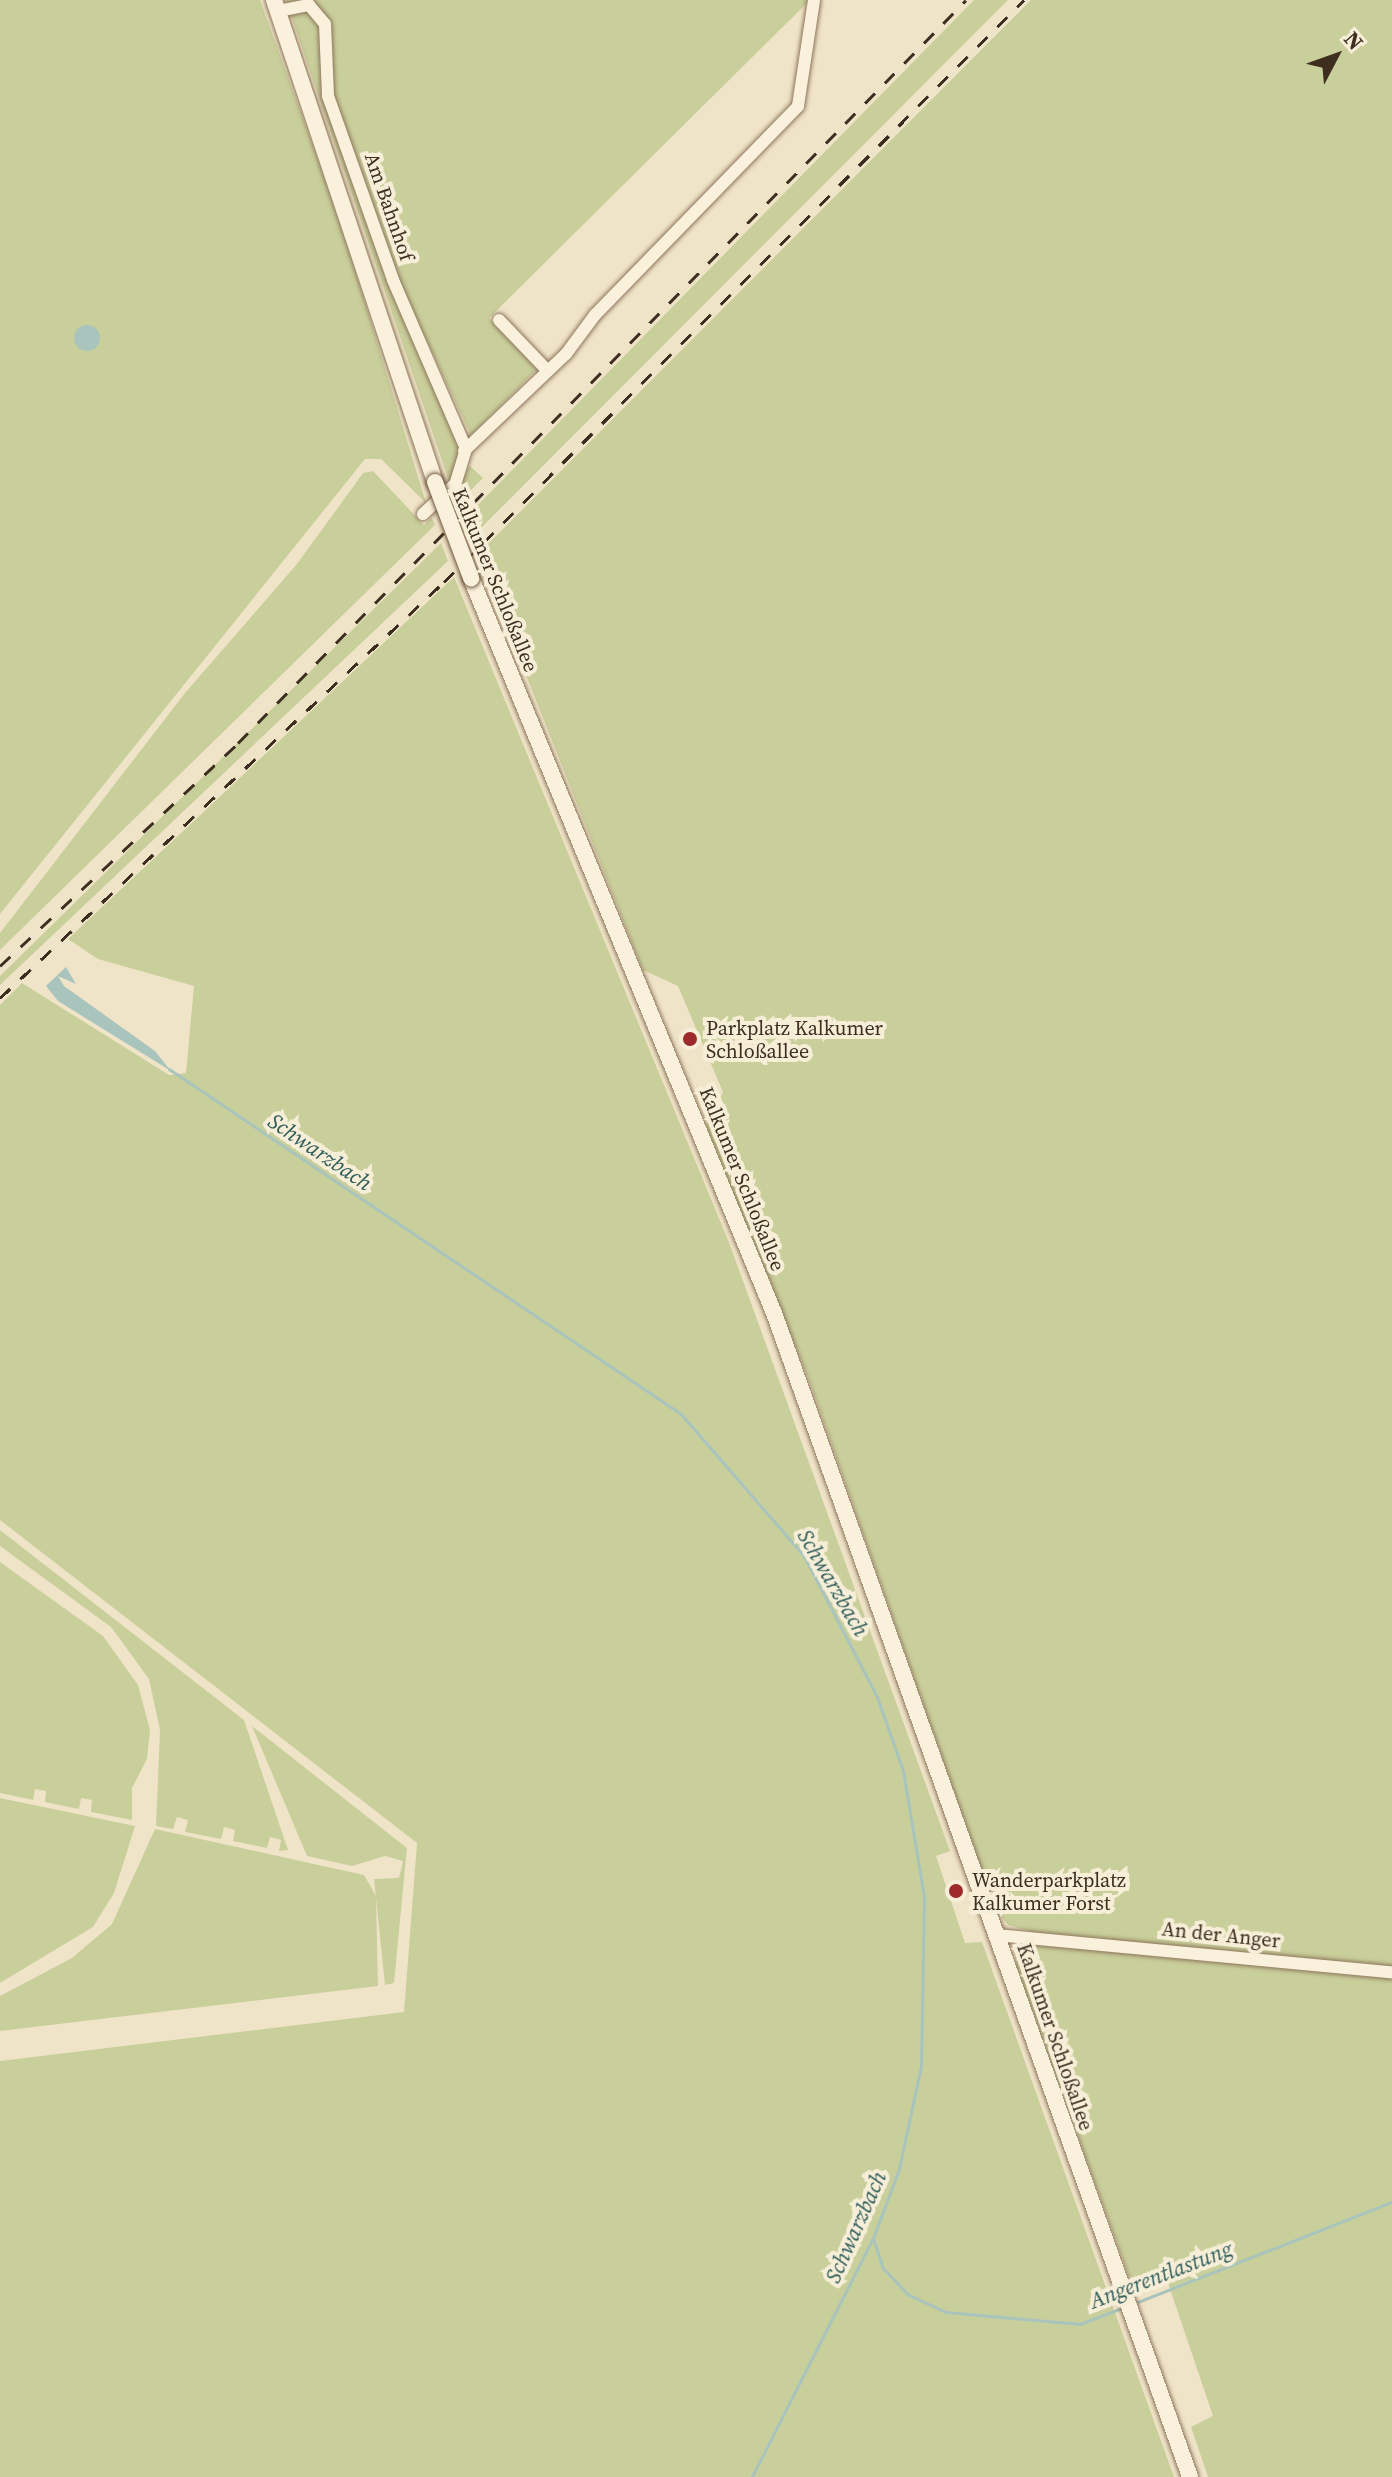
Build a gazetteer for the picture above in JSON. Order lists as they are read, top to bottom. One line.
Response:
{"streets":{"main road":["Kalkumer Schloßallee"],"street":["Am Bahnhof","An der Anger"]},"crossings":[["Am Bahnhof","Kalkumer Schloßallee"],["Kalkumer Schloßallee","An der Anger"]],"water":["Schwarzbach","Angerentlastung"],"places":["Parkplatz Kalkumer Schloßallee","Wanderparkplatz Kalkumer Forst"],"north":"top right"}
